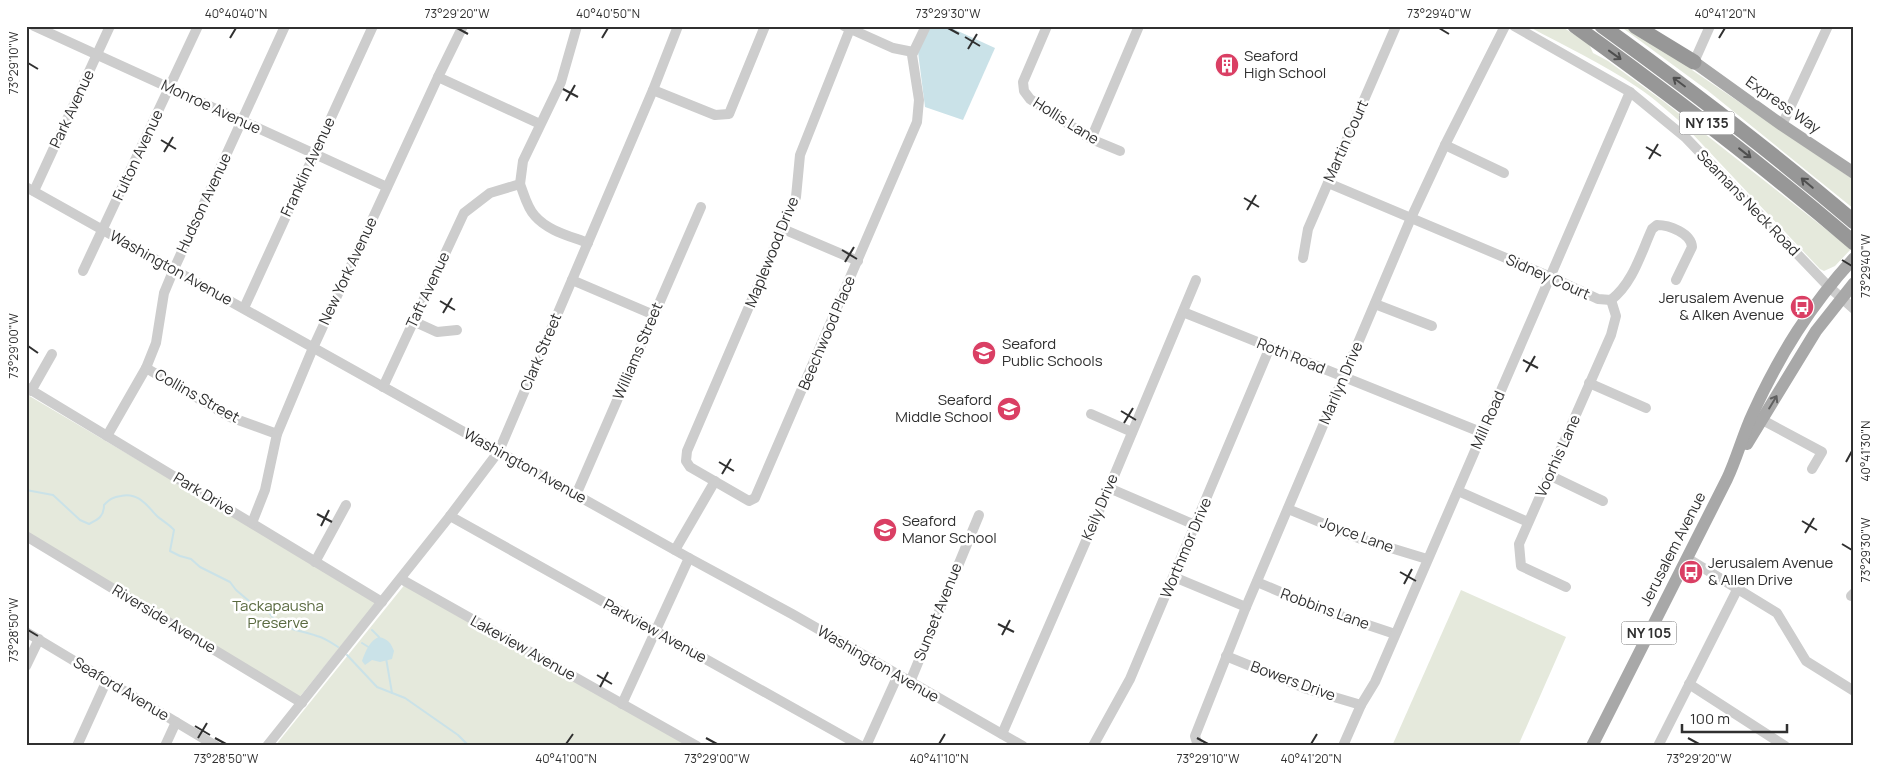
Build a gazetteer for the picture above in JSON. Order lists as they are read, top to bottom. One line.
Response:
{"streets":{"highway":["NY 135"],"main road":["Express Way","Jerusalem Avenue","NY 105"],"street":["Monroe Avenue","Park Avenue","Hollis Lane","Martin Court","Fulton Avenue","Franklin Avenue","Hudson Avenue","Seamans Neck Road","Maplewood Drive","Washington Avenue","New York Avenue","Sidney Court","Taft Avenue","Beechwood Place","Williams Street","Clark Street","Roth Road","Marilyn Drive","Collins Street","Mill Road","Voorhis Lane","Park Drive","Keily Drive","Joyce Lane","Worthmor Drive","Robbins Lane","Sunset Avenue","Riverside Avenue","Parkview Avenue","Lakeview Avenue","Bowers Drive","Seaford Avenue"]},"crossings":[["Monroe Avenue","Park Avenue"],["Monroe Avenue","Fulton Avenue"],["Monroe Avenue","Franklin Avenue"],["Monroe Avenue","Hudson Avenue"],["Monroe Avenue","New York Avenue"],["Park Avenue","Washington Avenue"],["Martin Court","Sidney Court"],["Fulton Avenue","Washington Avenue"],["Franklin Avenue","Washington Avenue"],["Hudson Avenue","Washington Avenue"],["Hudson Avenue","Collins Street"],["Hudson Avenue","Park Drive"],["Seamans Neck Road","Mill Road"],["Seamans Neck Road","Jerusalem Avenue"],["Maplewood Drive","Beechwood Place"],["Washington Avenue","New York Avenue"],["Washington Avenue","Taft Avenue"],["Washington Avenue","Williams Street"],["Washington Avenue","Clark Street"],["Washington Avenue","Keily Drive"],["Washington Avenue","Sunset Avenue"],["New York Avenue","Collins Street"],["New York Avenue","Park Drive"],["Sidney Court","Marilyn Drive"],["Sidney Court","Mill Road"],["Sidney Court","Voorhis Lane"],["Clark Street","Park Drive"],["Clark Street","Riverside Avenue"],["Clark Street","Parkview Avenue"],["Clark Street","Lakeview Avenue"],["Roth Road","Marilyn Drive"],["Roth Road","Mill Road"],["Roth Road","Keily Drive"],["Roth Road","Worthmor Drive"],["Marilyn Drive","Joyce Lane"],["Marilyn Drive","Robbins Lane"],["Marilyn Drive","Bowers Drive"],["Mill Road","Joyce Lane"],["Mill Road","Robbins Lane"],["Mill Road","Bowers Drive"]],"parks":["Tackapausha Preserve"],"places":{"building":["Seaford High School"],"bus stop":["Jerusalem Avenue & Alken Avenue","Jerusalem Avenue & Allen Drive"],"school or university":["Seaford Public Schools","Seaford Middle School","Seaford Manor School"]},"scale_bar":"100 m","coordinates":["40°40'40\"N","73°29'20\"W","40°40'50\"N","73°29'30\"W","73°29'40\"W","40°41'20\"N","73°29'10\"W","73°29'00\"W","40°41'30\"N","73°28'50\"W","40°41'00\"N","40°41'10\"N"]}
